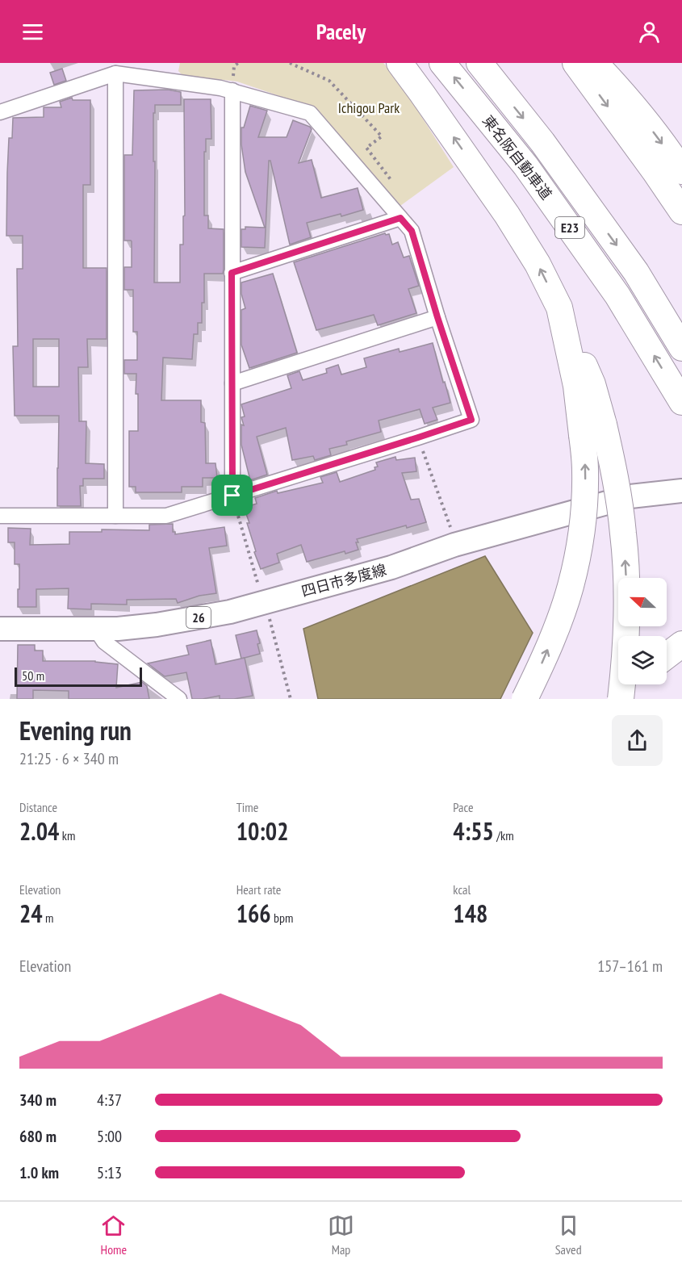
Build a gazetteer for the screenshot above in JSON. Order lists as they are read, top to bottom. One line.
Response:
{"streets":{"highway":["東名阪自動車道","E23"],"main road":["四日市多度線","26"]},"parks":["Ichigou Park"],"scale_bar":"50 m","north":"left","page":{"header":"Pacely","scale":"50 m","heading":["Evening run","21:25 · 6 × 340 m"],"stats":[["Distance","2.04 km"],["Time","10:02"],["Pace","4:55 /km"],["Elevation","24 m"],["Heart rate","166 bpm"],["kcal","148"]],"chart":["Elevation","157–161 m"],"list":[{"name":"340 m","note":"4:37"},{"name":"680 m","note":"5:00"},{"name":"1.0 km","note":"5:13"}],"tabs":["Home","Map","Saved"]}}
